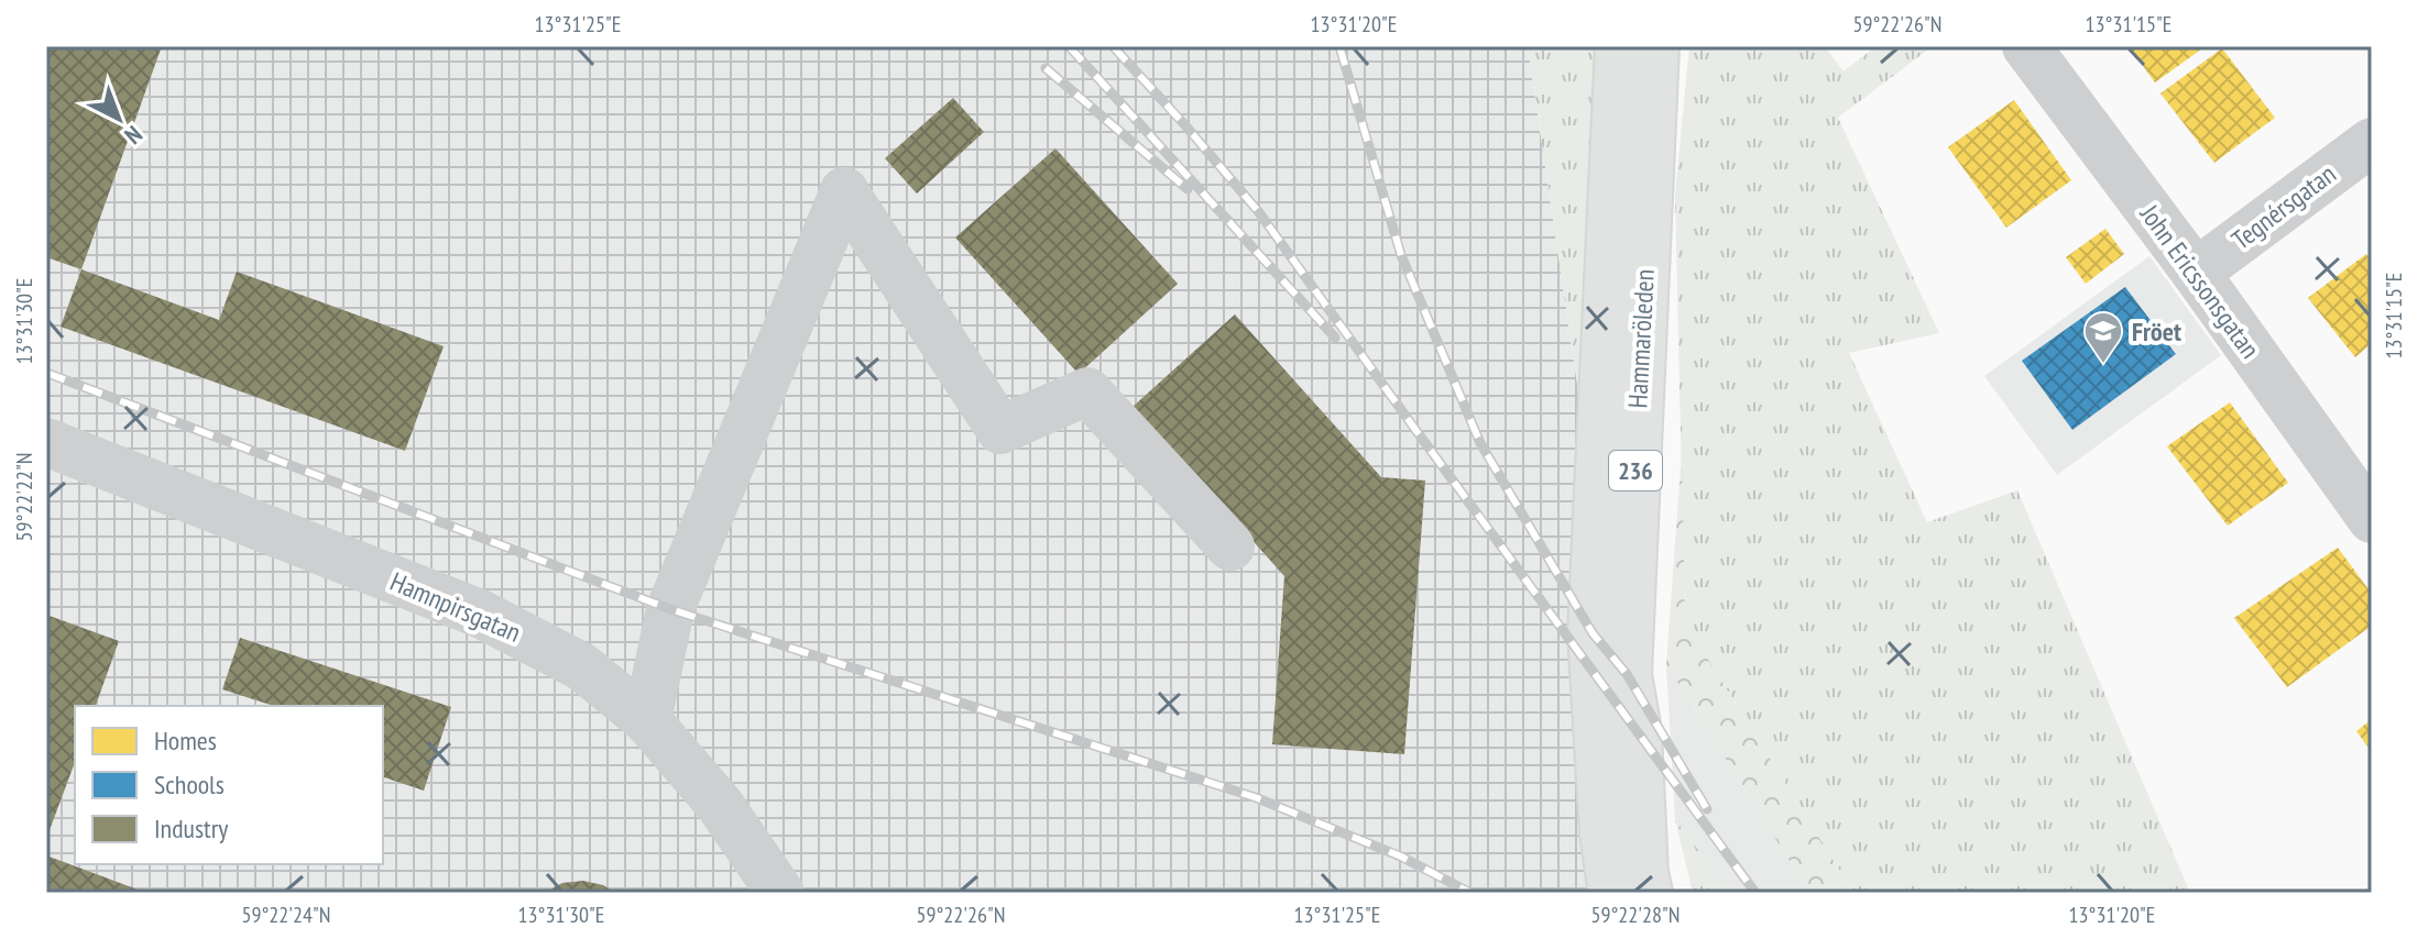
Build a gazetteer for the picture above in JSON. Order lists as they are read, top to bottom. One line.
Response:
{"streets":{"main road":["Hammaröleden","236"],"street":["Tegnérsgatan","John Ericssonsgatan","Hamnpirsgatan"]},"crossings":[["Tegnérsgatan","John Ericssonsgatan"]],"places":{"school or university":["Fröet"]},"legend":["Homes","Schools","Industry"],"north":"bottom right","coordinates":["13°31'25\"E","13°31'20\"E","59°22'26\"N","13°31'15\"E","13°31'30\"E","59°22'22\"N","59°22'24\"N","59°22'28\"N"]}
